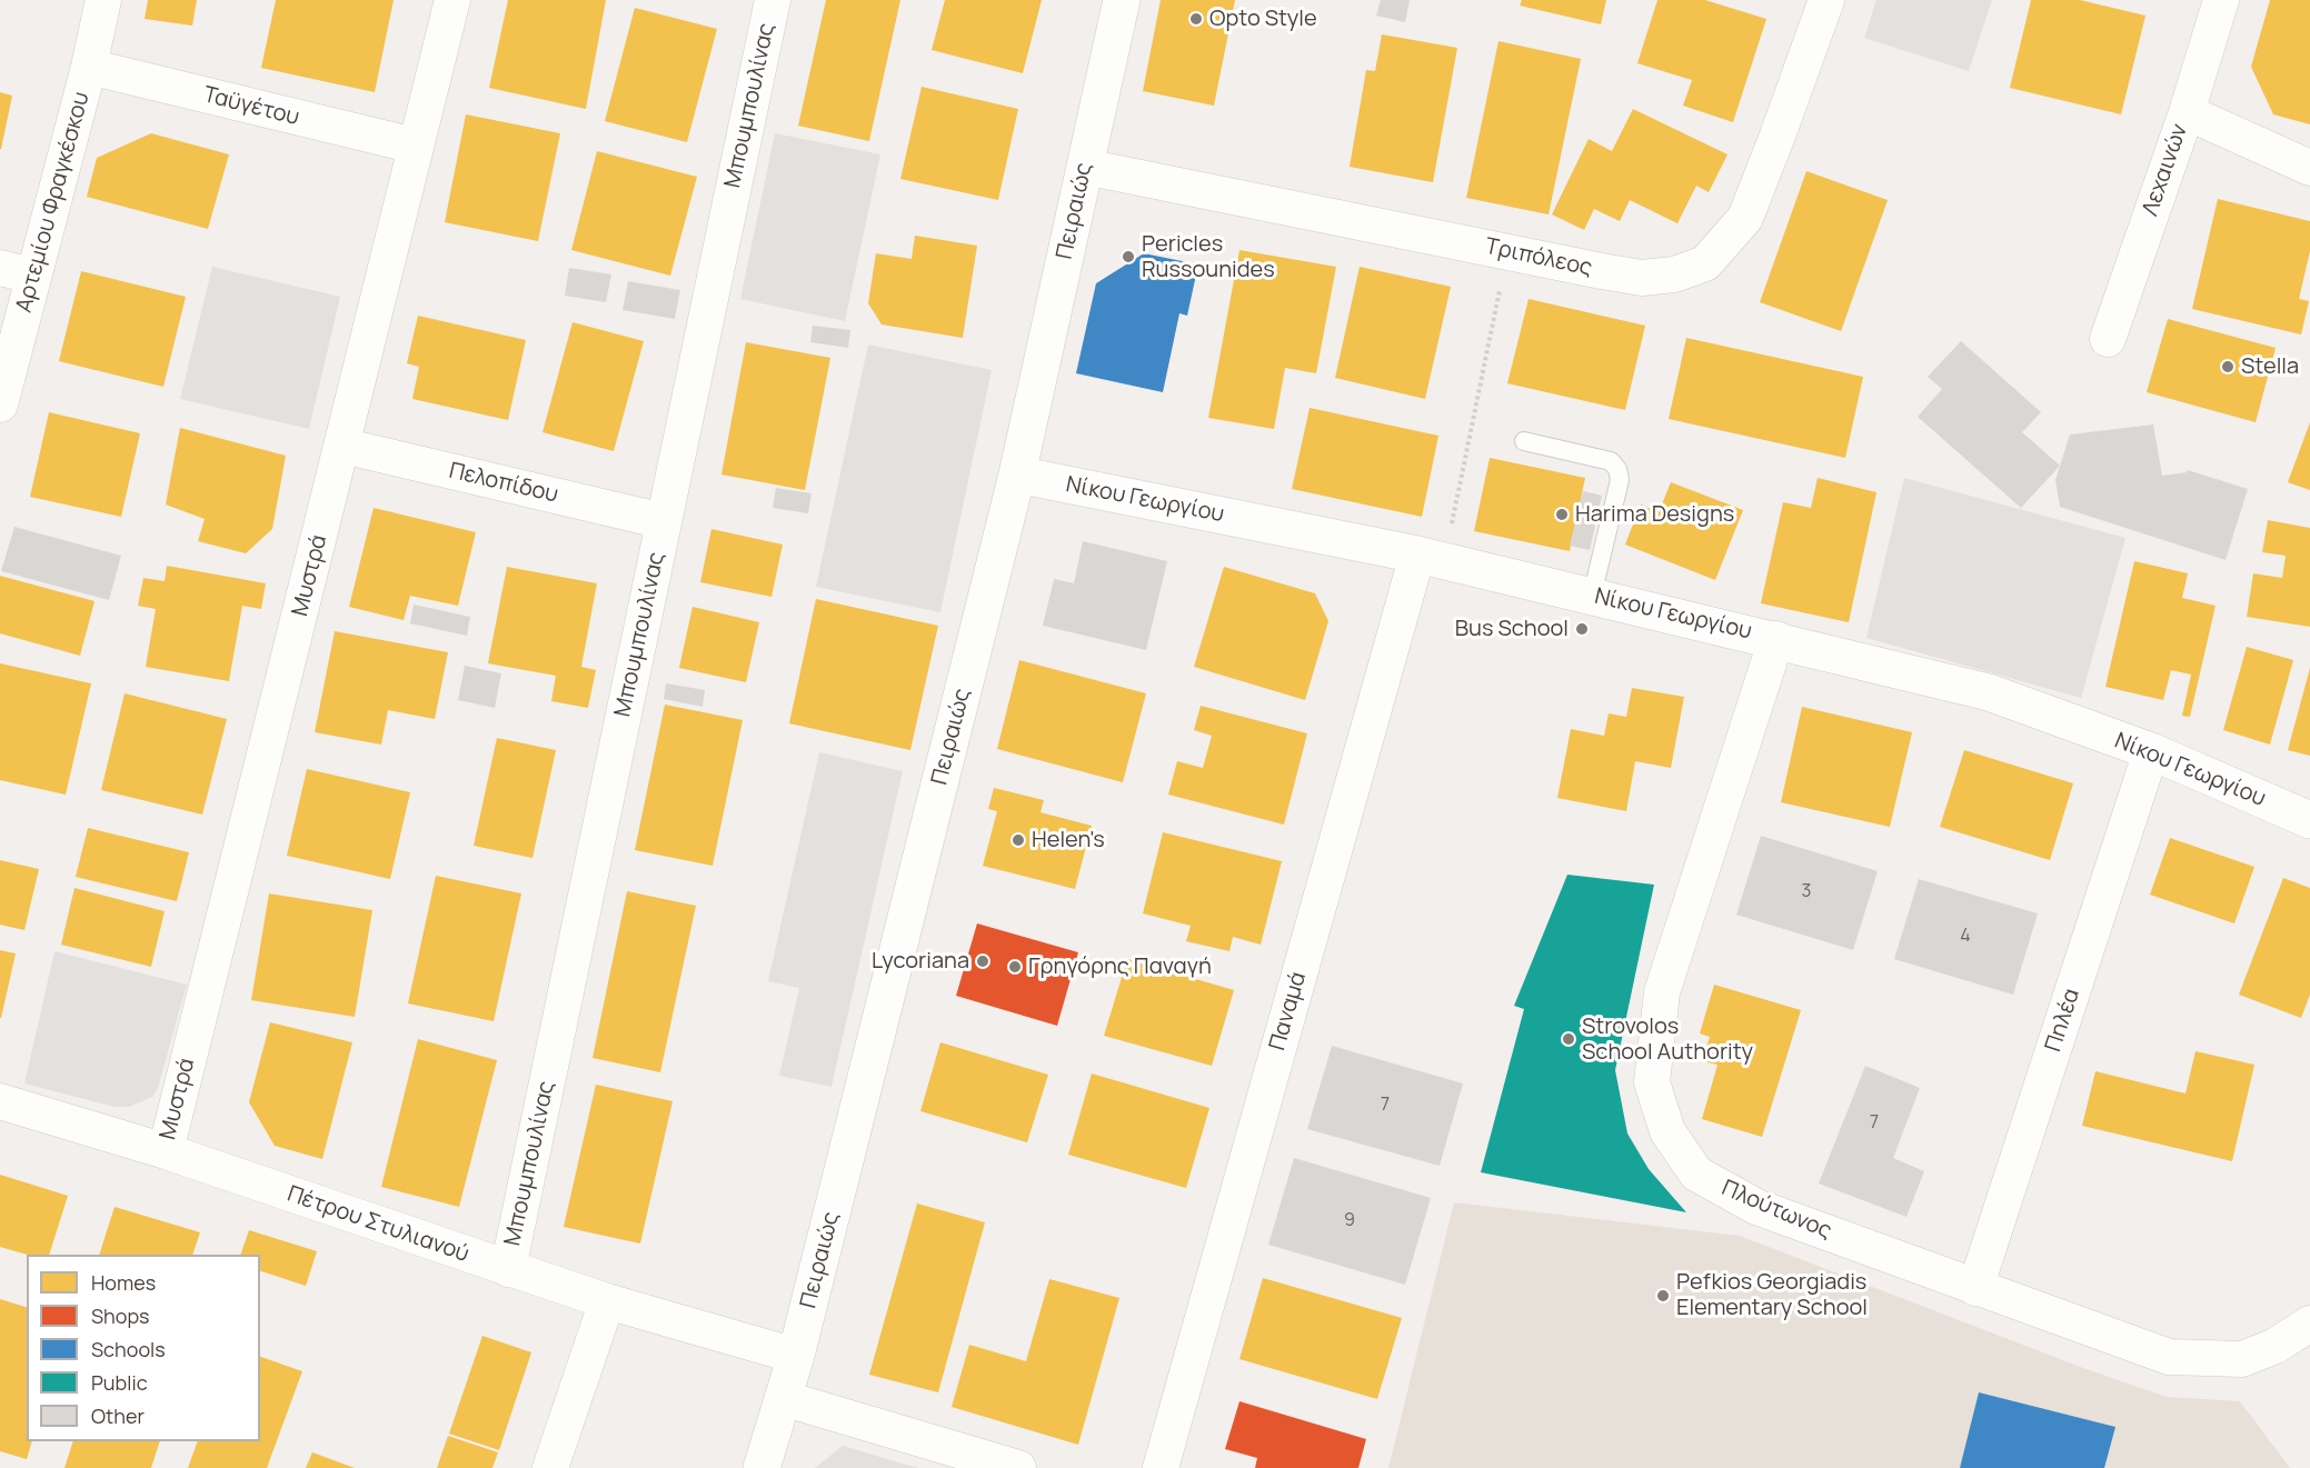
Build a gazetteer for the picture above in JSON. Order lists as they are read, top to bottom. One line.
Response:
{"streets":{"street":["Μπουμπουλίνας","Ταϋγέτου","Λεχαινών","Αρτεμίου Φραγκέσκου","Πειραιώς","Τριπόλεος","Πελοπίδου","Νίκου Γεωργίου","Μυστρά","Παναμά","Πηλέα","Πλούτωνος","Πέτρου Στυλιανού"]},"crossings":[["Μπουμπουλίνας","Πελοπίδου"],["Μπουμπουλίνας","Πέτρου Στυλιανού"],["Ταϋγέτου","Αρτεμίου Φραγκέσκου"],["Ταϋγέτου","Μυστρά"],["Πειραιώς","Τριπόλεος"],["Πειραιώς","Νίκου Γεωργίου"],["Πειραιώς","Πέτρου Στυλιανού"],["Πελοπίδου","Μυστρά"],["Νίκου Γεωργίου","Παναμά"],["Νίκου Γεωργίου","Πηλέα"],["Νίκου Γεωργίου","Πλούτωνος"],["Μυστρά","Πέτρου Στυλιανού"],["Πηλέα","Πλούτωνος"]],"places":["Opto Style","Pericles Russounides","Stella","Harima Designs","Bus School","Helen's","Lycoriana","Γρηγόρης Παναγή","Strovolos School Authority","Pefkios Georgiadis Elementary School"],"house_numbers":["3","4","7","7","9"],"legend":["Homes","Shops","Schools","Public","Other"]}
